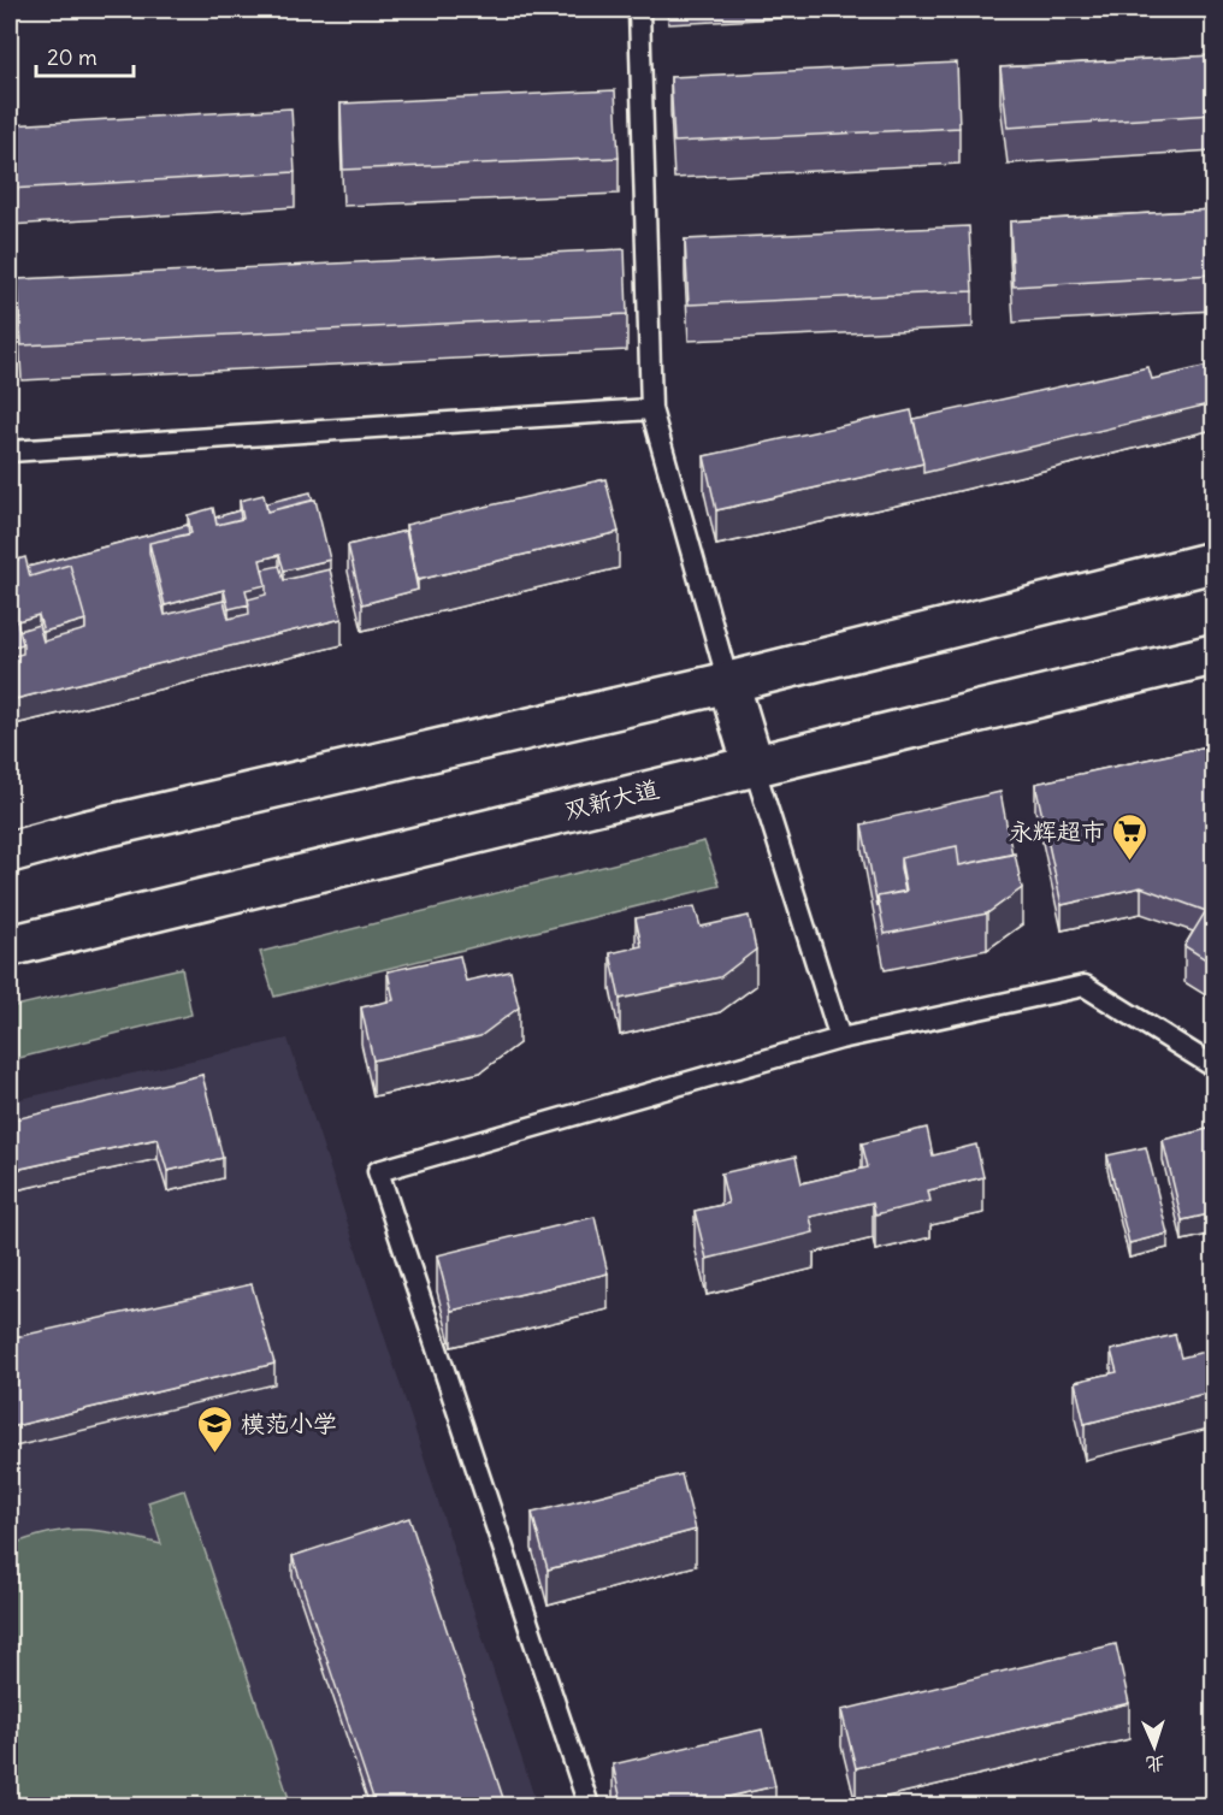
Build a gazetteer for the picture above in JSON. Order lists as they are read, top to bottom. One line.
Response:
{"streets":{"main road":["双新大道"]},"places":{"supermarket":["永辉超市"],"school or university":["模范小学"]},"scale_bar":"20 m","north":"bottom"}
